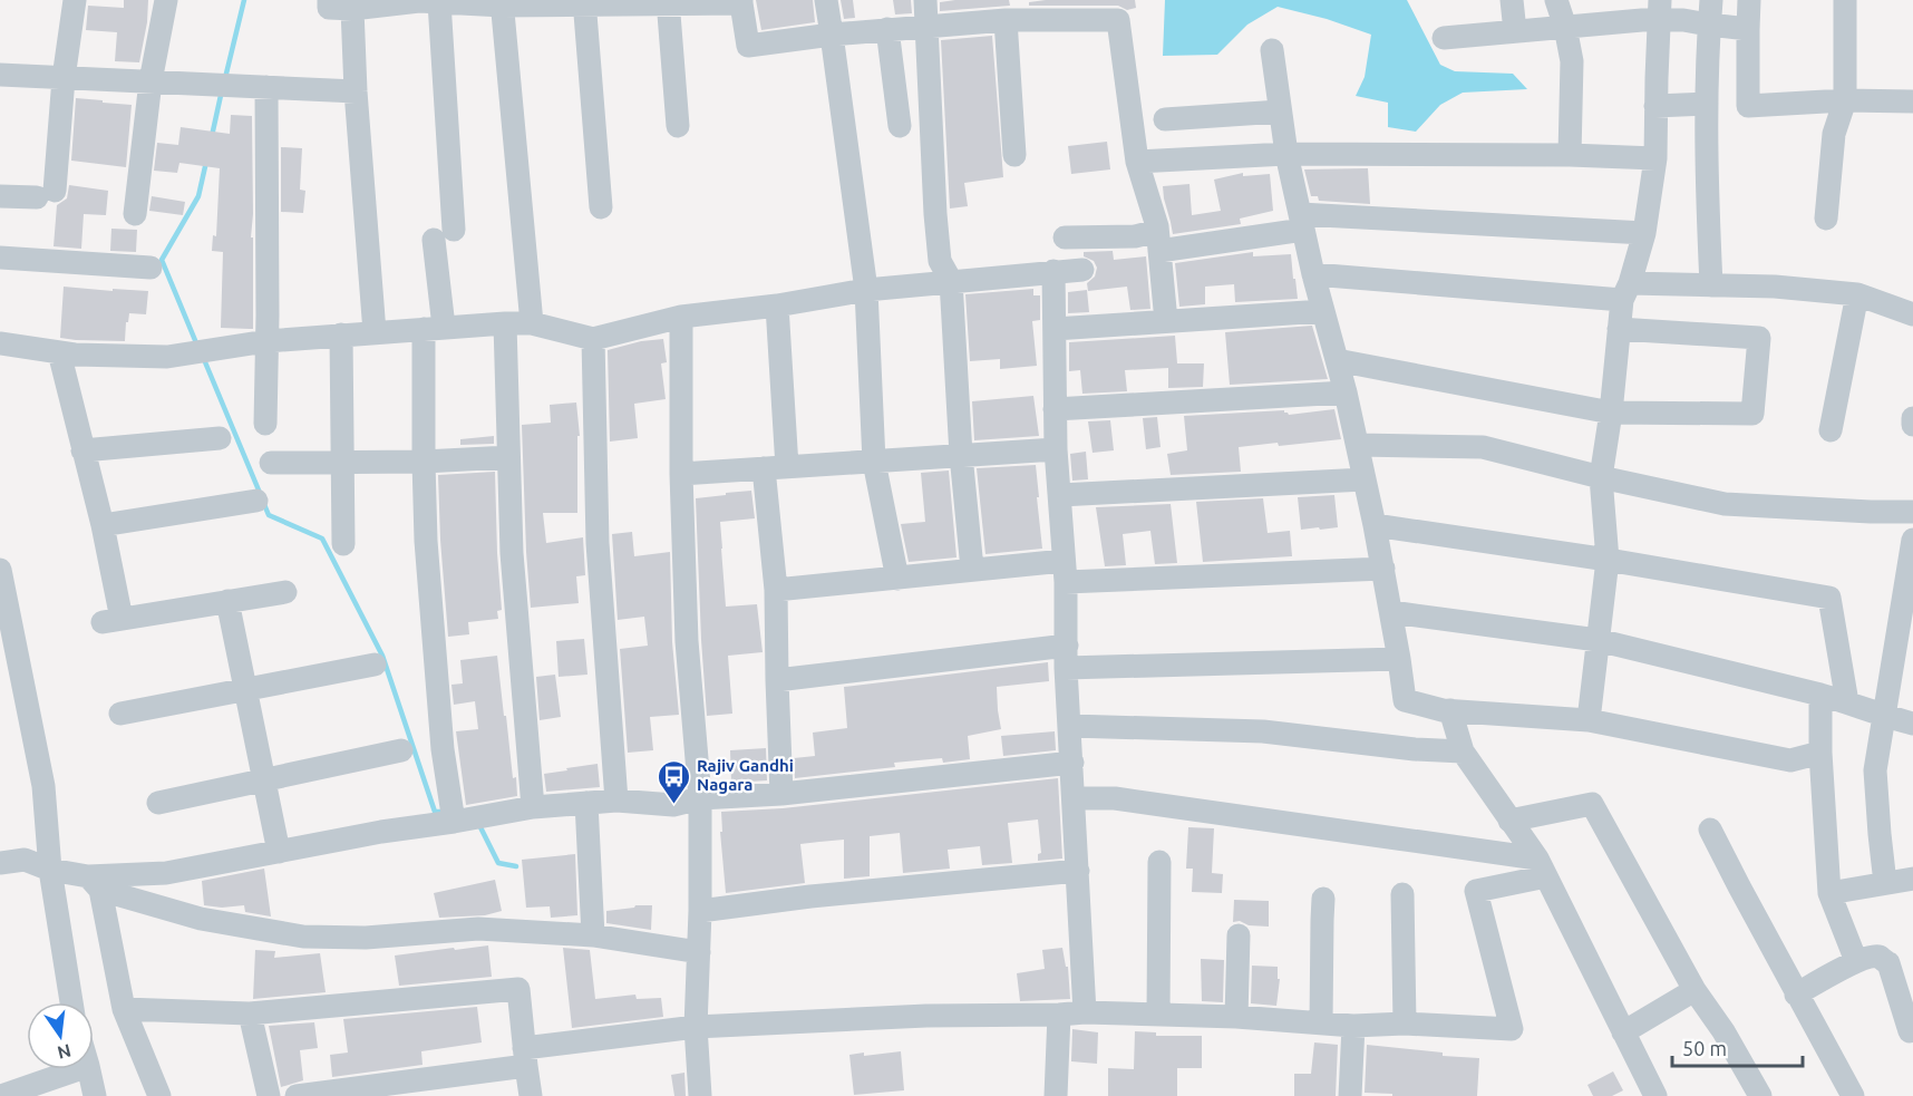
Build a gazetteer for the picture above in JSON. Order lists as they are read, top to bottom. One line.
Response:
{"places":{"bus stop":["Rajiv Gandhi Nagara"]},"scale_bar":"50 m","north":"bottom"}
